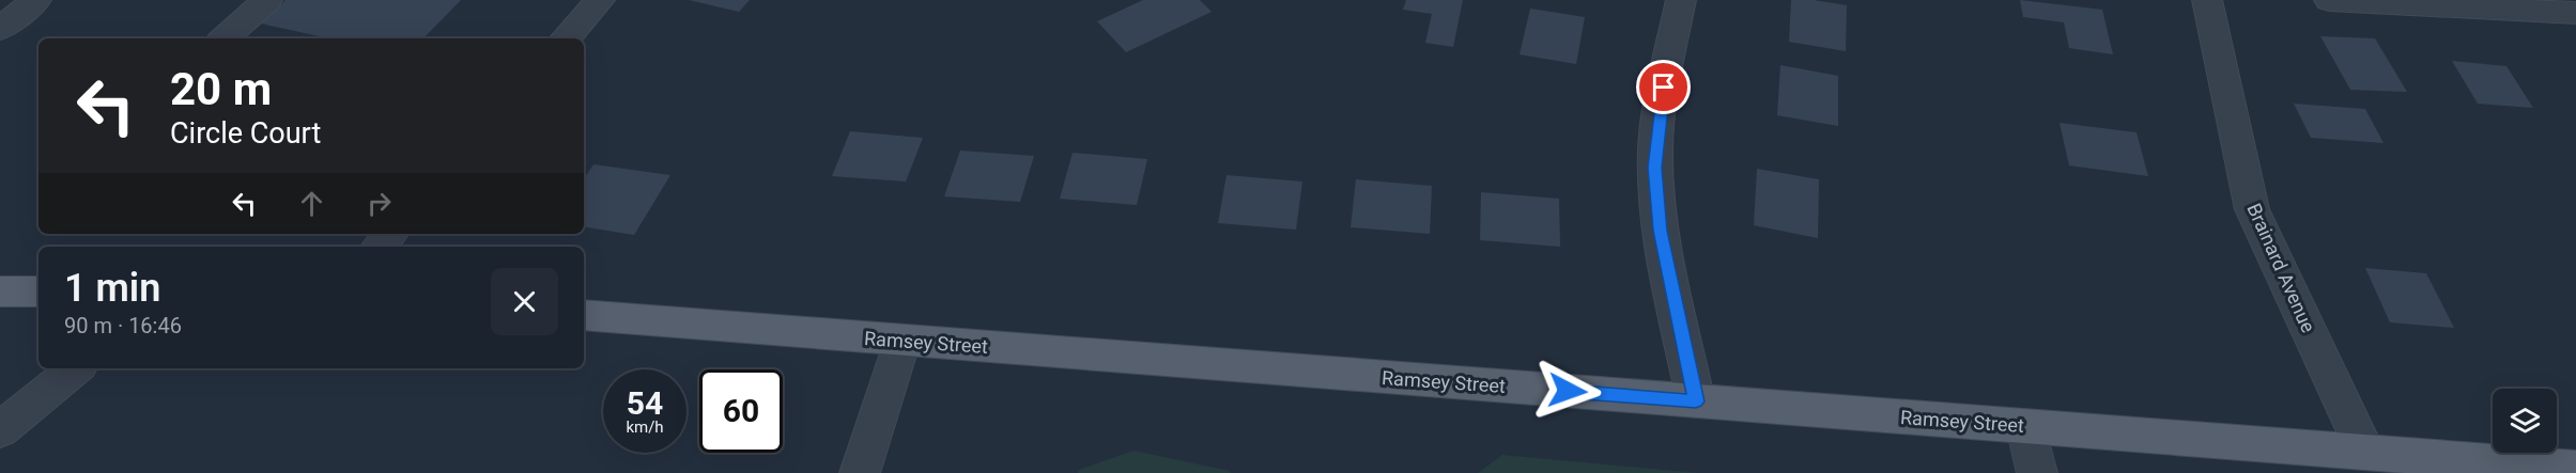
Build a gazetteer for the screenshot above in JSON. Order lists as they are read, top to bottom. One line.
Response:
{"streets":{"main road":["Ramsey Street"],"street":["Brainard Avenue"]},"crossings":[["Brainard Avenue","Ramsey Street"]],"page":{"turn":["20 m","Circle Court"],"heading":["1 min","90 m · 16:46"],"speed":"54 km/h","limit":"60"}}
